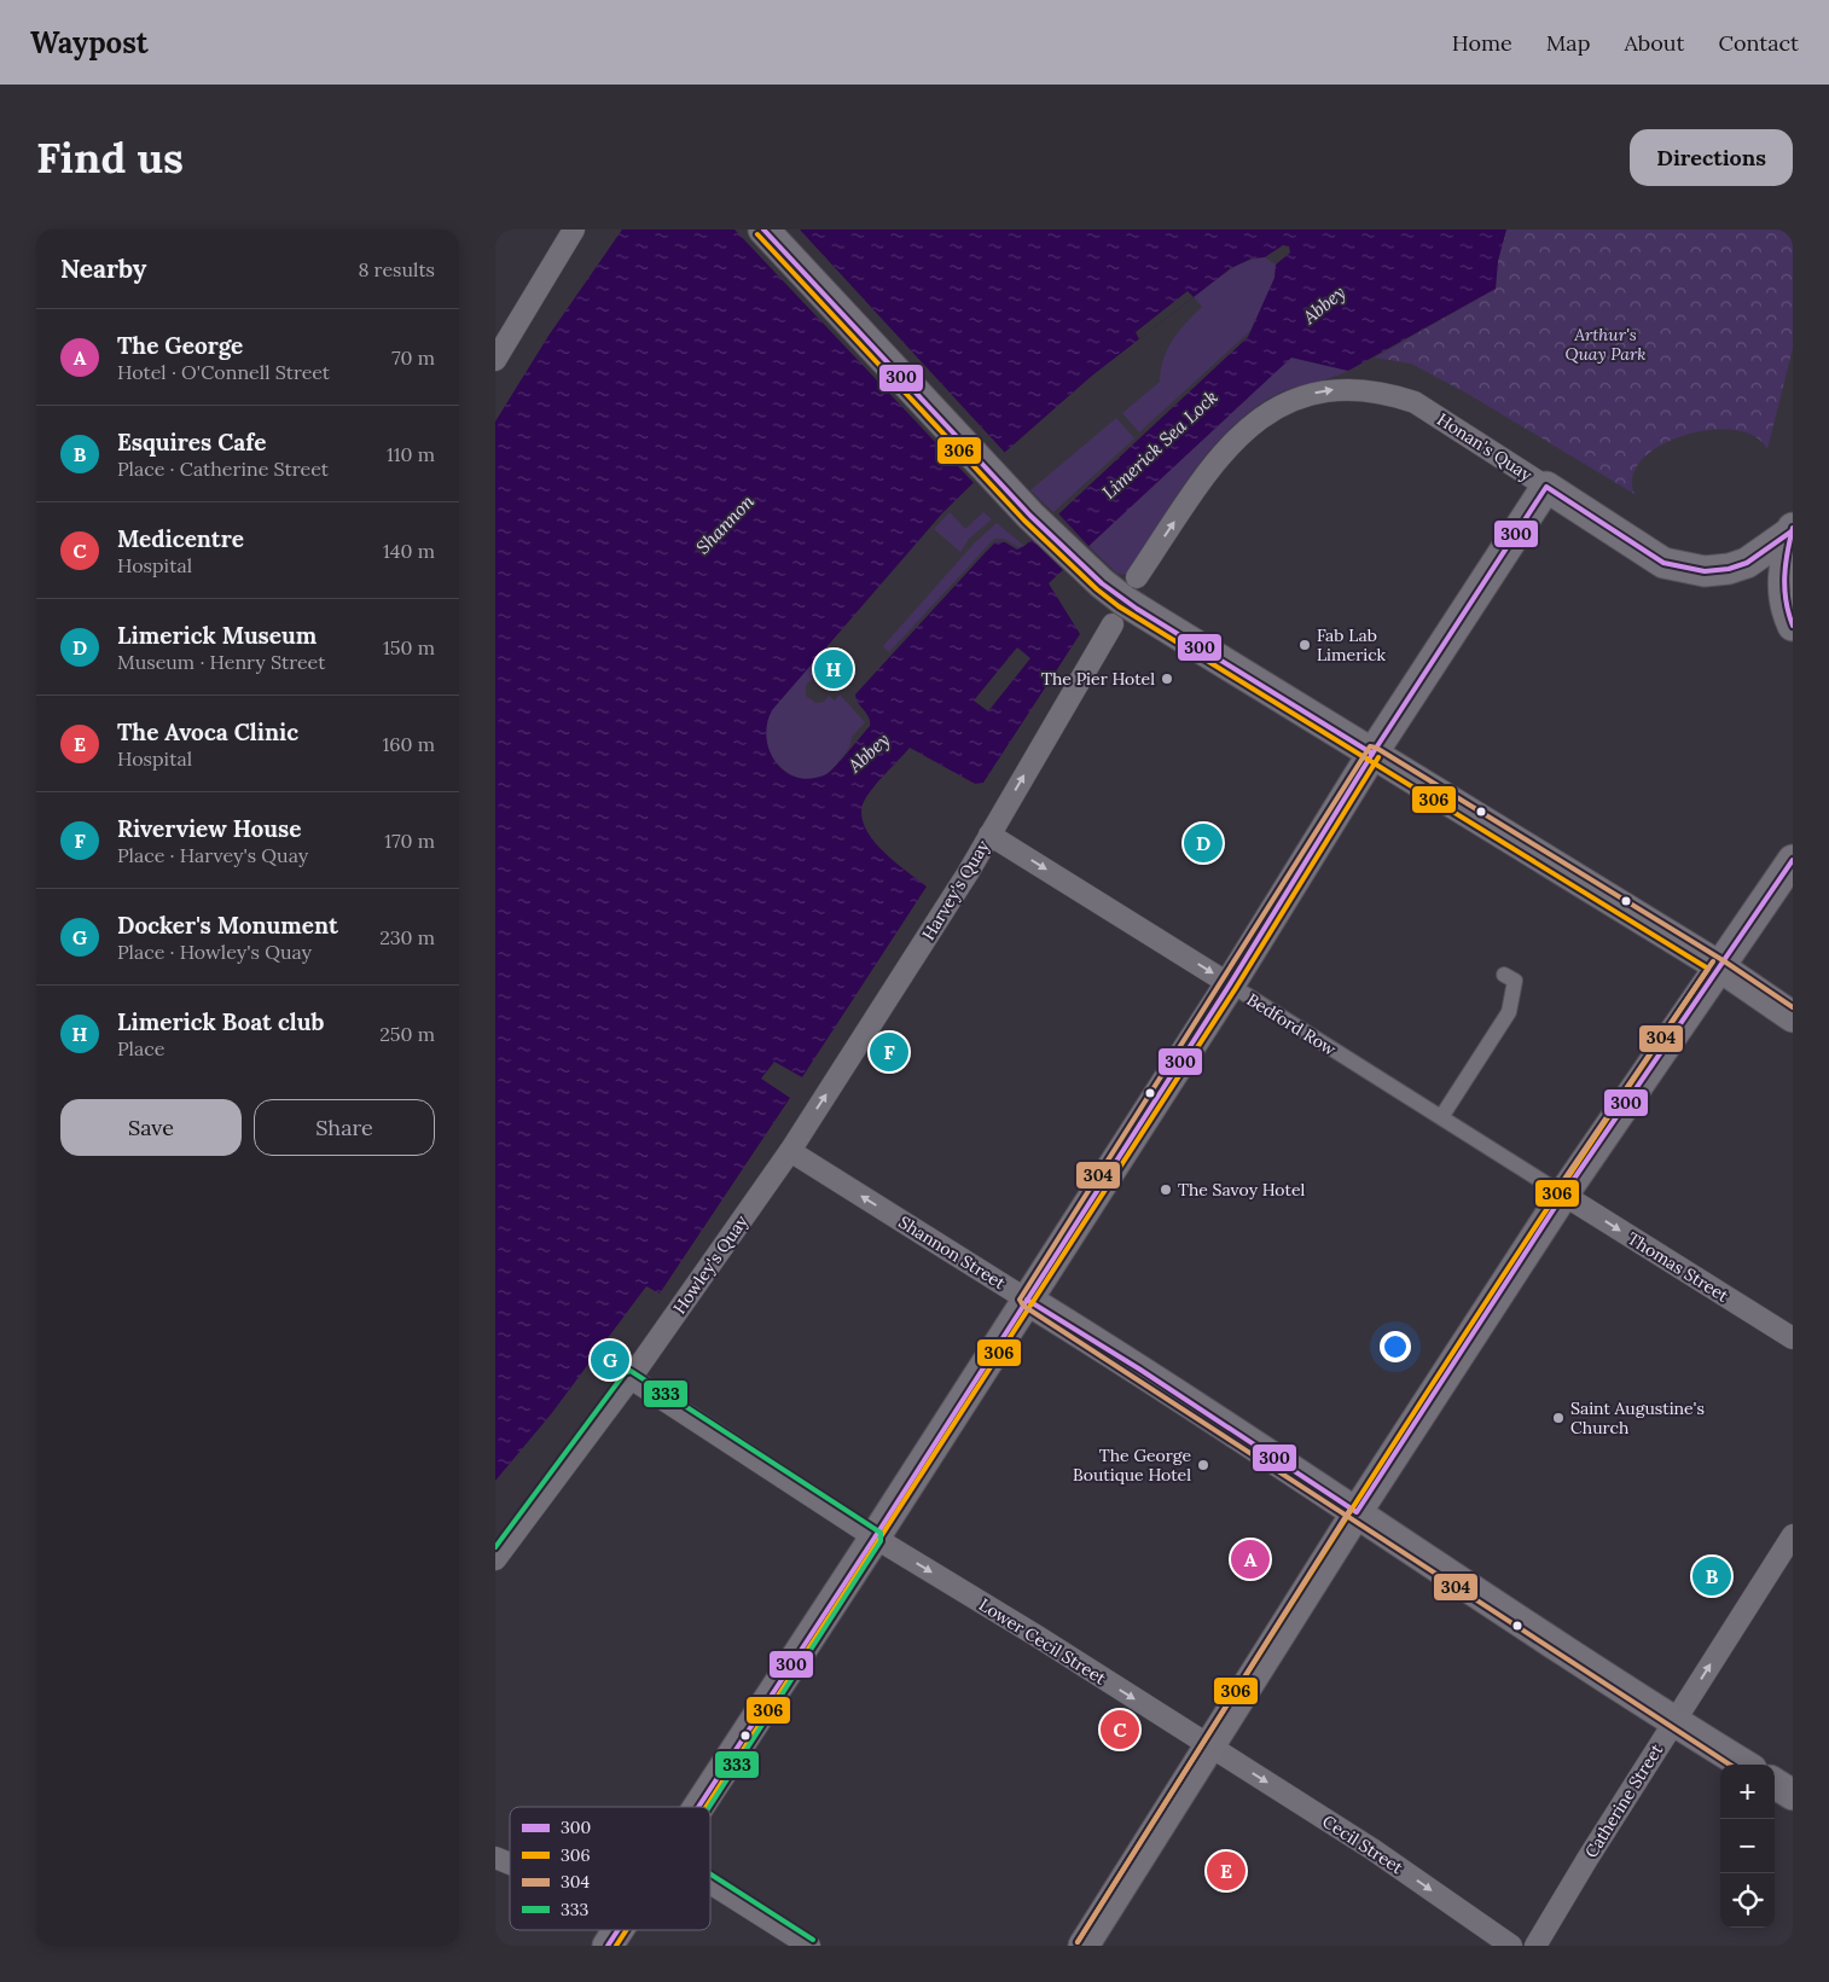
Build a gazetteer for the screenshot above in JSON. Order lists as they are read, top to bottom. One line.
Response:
{"streets":{"main road":["Honan's Quay","Shannon Street"],"street":["Harvey's Quay","Bedford Row","Howley's Quay","Thomas Street","Lower Cecil Street","Catherine Street","Cecil Street"]},"crossings":[["Harvey's Quay","Bedford Row"],["Harvey's Quay","Shannon Street"],["Harvey's Quay","Howley's Quay"],["Bedford Row","Thomas Street"],["Shannon Street","Howley's Quay"],["Shannon Street","Catherine Street"],["Howley's Quay","Lower Cecil Street"],["Lower Cecil Street","Cecil Street"]],"one_way":["Honan's Quay","Harvey's Quay","Bedford Row","Thomas Street","Lower Cecil Street","Catherine Street","Cecil Street"],"water":["Abbey","Limerick Sea Lock","Shannon"],"parks":["Arthur's Quay Park"],"places":["Fab Lab Limerick","The Pier Hotel","The Savoy Hotel","Saint Augustine's Church","The George Boutique Hotel"],"lines":["transit line 300","transit line 306","transit line 304","transit line 333"],"legend":["300","306","304","333"],"page":{"header":"Waypost","nav":["Home","Map","About","Contact"],"buttons":["Directions",["Save","Share"]],"title":"Find us","heading":["Nearby","8 results"],"list":[{"mark":"A","name":"The George","note":"Hotel · O'Connell Street","value":"70 m"},{"mark":"B","name":"Esquires Cafe","note":"Place · Catherine Street","value":"110 m"},{"mark":"C","name":"Medicentre","note":"Hospital","value":"140 m"},{"mark":"D","name":"Limerick Museum","note":"Museum · Henry Street","value":"150 m"},{"mark":"E","name":"The Avoca Clinic","note":"Hospital","value":"160 m"},{"mark":"F","name":"Riverview House","note":"Place · Harvey's Quay","value":"170 m"},{"mark":"G","name":"Docker's Monument","note":"Place · Howley's Quay","value":"230 m"},{"mark":"H","name":"Limerick Boat club","note":"Place","value":"250 m"}],"pins":["H","D","F","G","A","B","C","E"],"map_buttons":["+","−"]}}
